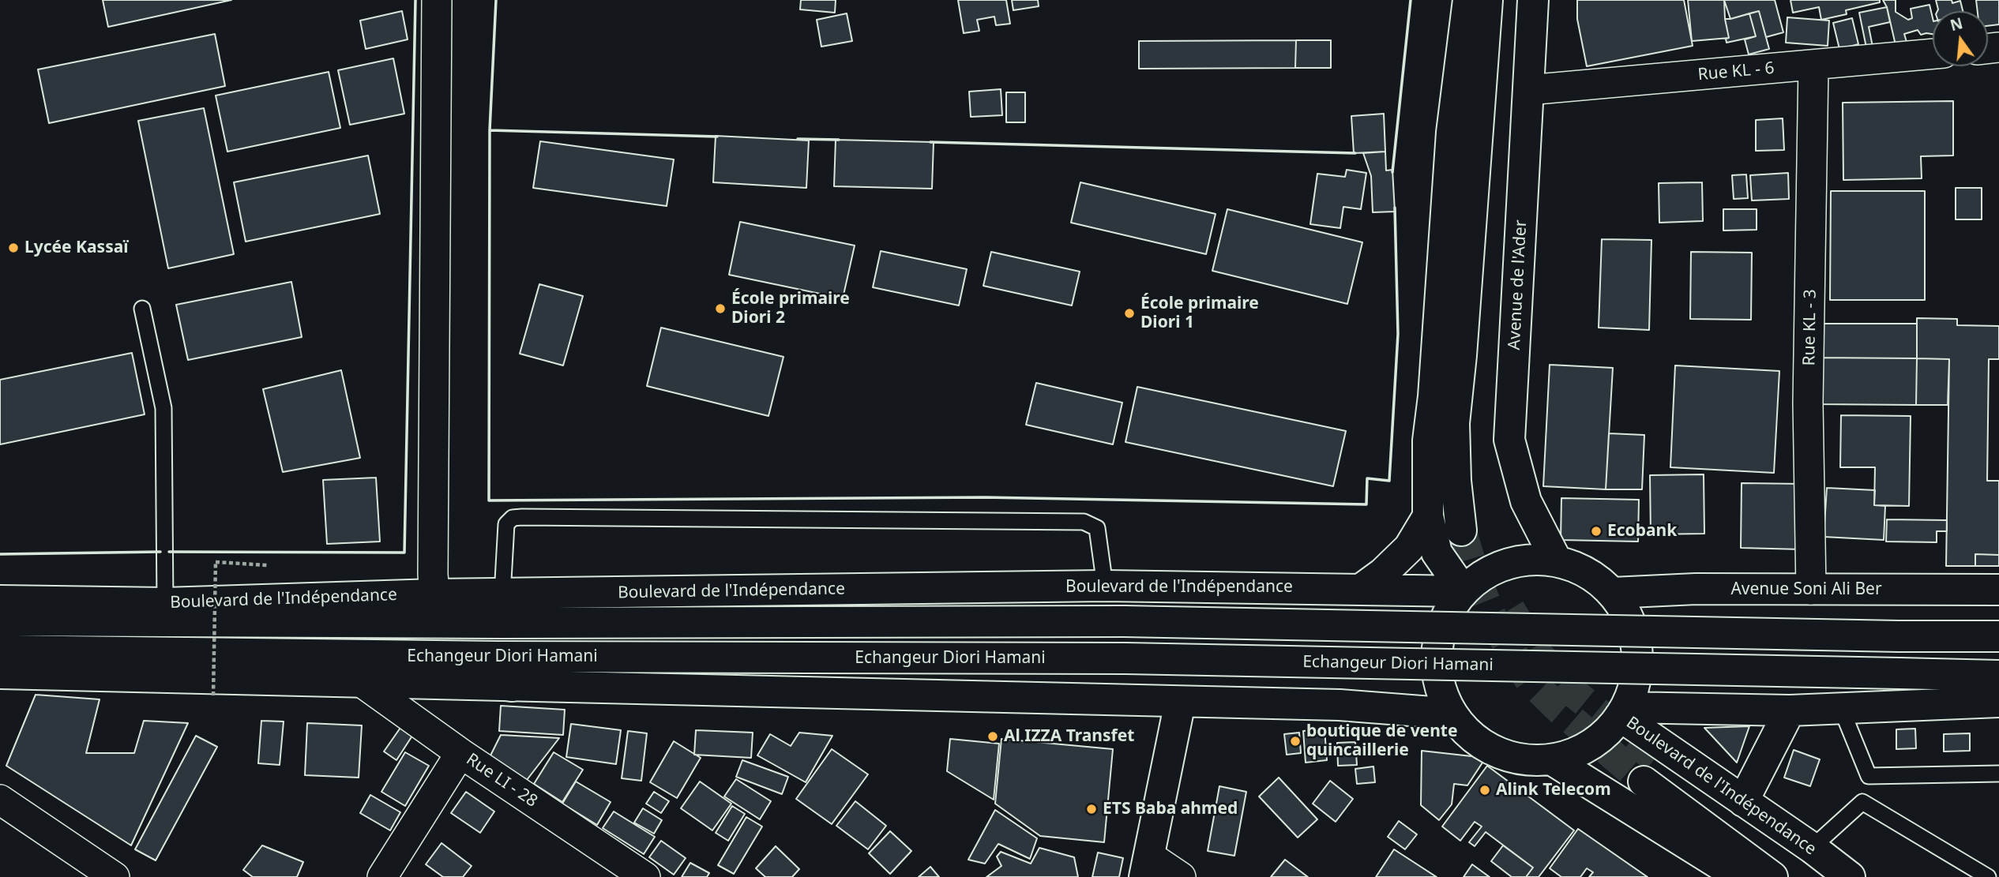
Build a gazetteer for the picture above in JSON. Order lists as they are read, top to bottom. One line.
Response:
{"streets":{"main road":["Avenue de l'Ader","Boulevard de l'Indépendance","Avenue Soni Ali Ber","Echangeur Diori Hamani"],"street":["Rue KL - 6","Rue KL - 3","Rue LI - 28"]},"crossings":[["Rue KL - 6","Avenue de l'Ader"],["Rue KL - 6","Rue KL - 3"],["Rue KL - 3","Avenue Soni Ali Ber"]],"places":["Lycée Kassaï","École primaire Diori 2","École primaire Diori 1","Ecobank","Al IZZA Transfet","boutique de vente quincaillerie","Alink Telecom","ETS Baba ahmed"],"north":"top"}
